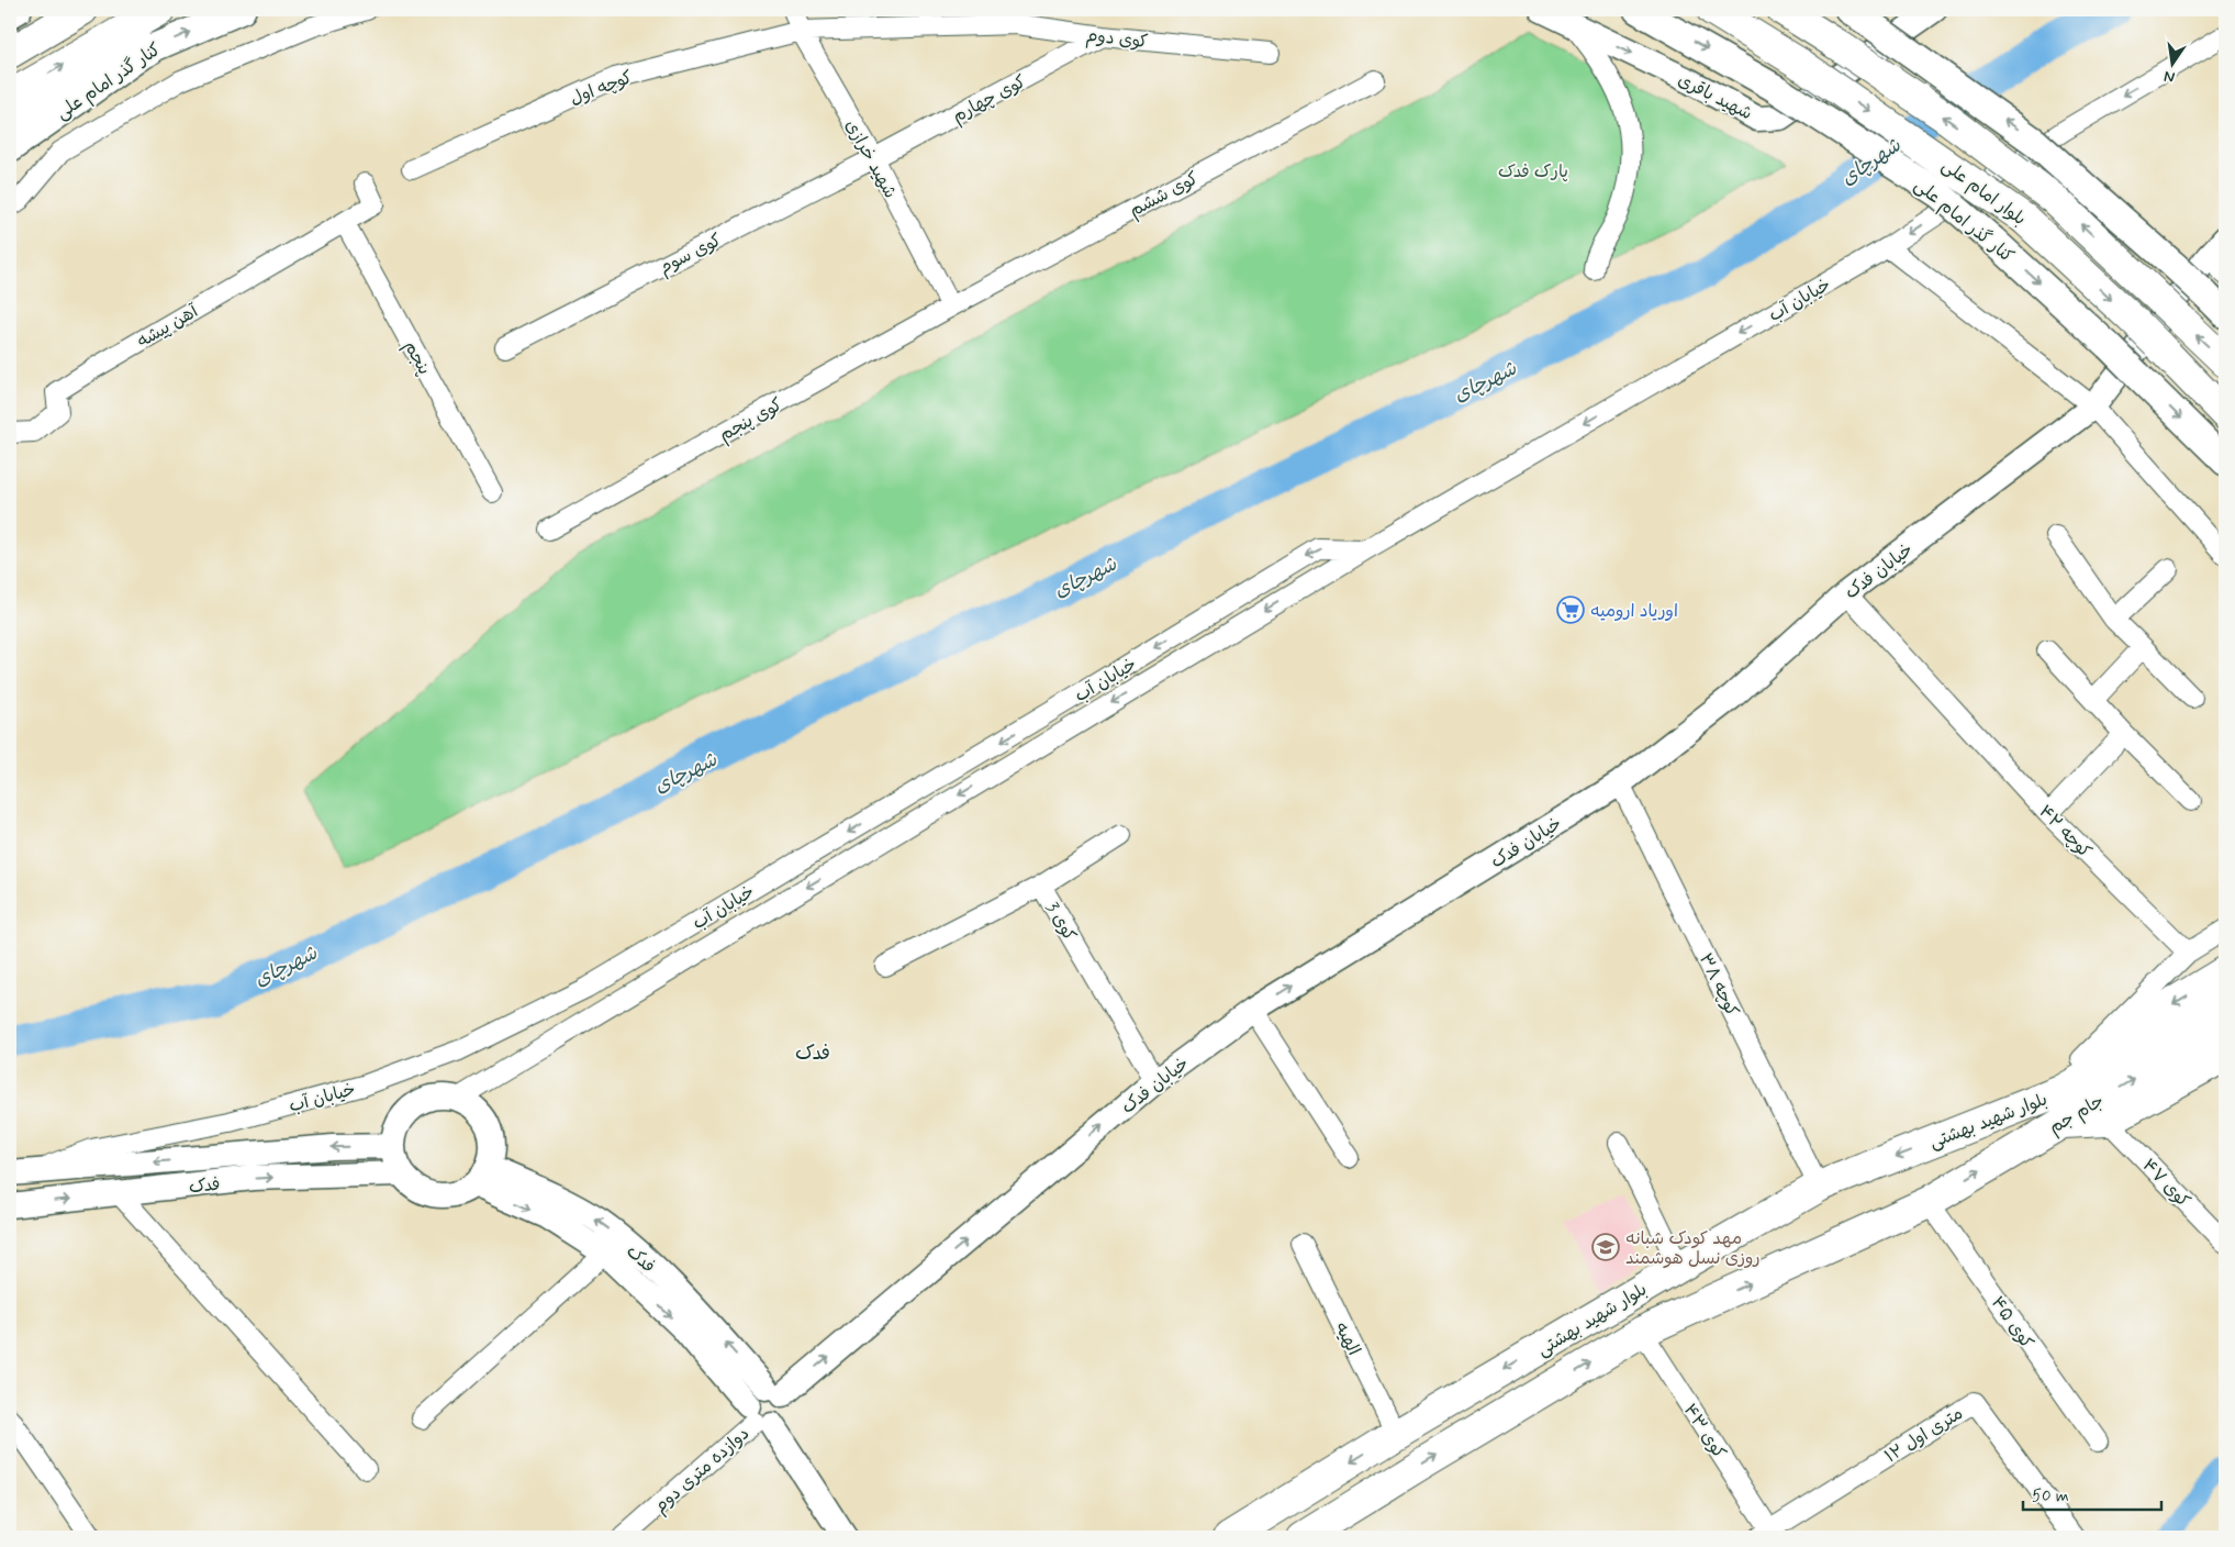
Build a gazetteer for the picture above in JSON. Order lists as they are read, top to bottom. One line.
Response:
{"streets":{"main road":["کنار گذر امام علی","بلوار امام علی","جام جم","بلوار شهید بهشتی"],"street":["کوی دوم","کوچه اول","شهید باقری","کوی چهارم","شهید خرازی","کوی ششم","کوی سوم","خیابان آب","آهن پیشه","پنجم","کوی پنجم","خیابان فدک","کوچه ۴۲","کوی 3","کوچه ۳۸","کوی ۴۷","فدک","کوی ۴۵","الهیه","کوی ۴۳","۱۲ متری اول","دوازده متری دوم"]},"crossings":[["کوی دوم","کوچه اول"],["کوی دوم","کوی چهارم"],["کوی دوم","شهید خرازی"],["کوچه اول","شهید خرازی"],["کوی چهارم","شهید خرازی"],["کوی چهارم","کوی سوم"],["شهید خرازی","کوی ششم"],["شهید خرازی","کوی سوم"],["شهید خرازی","کوی پنجم"],["کوی ششم","کوی پنجم"],["خیابان آب","فدک"],["آهن پیشه","پنجم"],["خیابان فدک","کوچه ۴۲"],["خیابان فدک","کوی 3"],["خیابان فدک","کوچه ۳۸"],["خیابان فدک","فدک"],["خیابان فدک","دوازده متری دوم"],["کوچه ۳۸","بلوار شهید بهشتی"],["جام جم","بلوار شهید بهشتی"],["جام جم","کوی ۴۵"],["بلوار شهید بهشتی","الهیه"],["فدک","دوازده متری دوم"],["کوی ۴۳","۱۲ متری اول"]],"one_way":["شهید باقری","خیابان آب","خیابان فدک"],"districts":["فدک"],"water":["شهرچای"],"parks":["پارک فدک"],"places":{"supermarket":["اوریاد ارومیه"],"school or university":["مهد کودک شبانه روزی نسل هوشمند"]},"scale_bar":"50 m","north":"bottom"}
